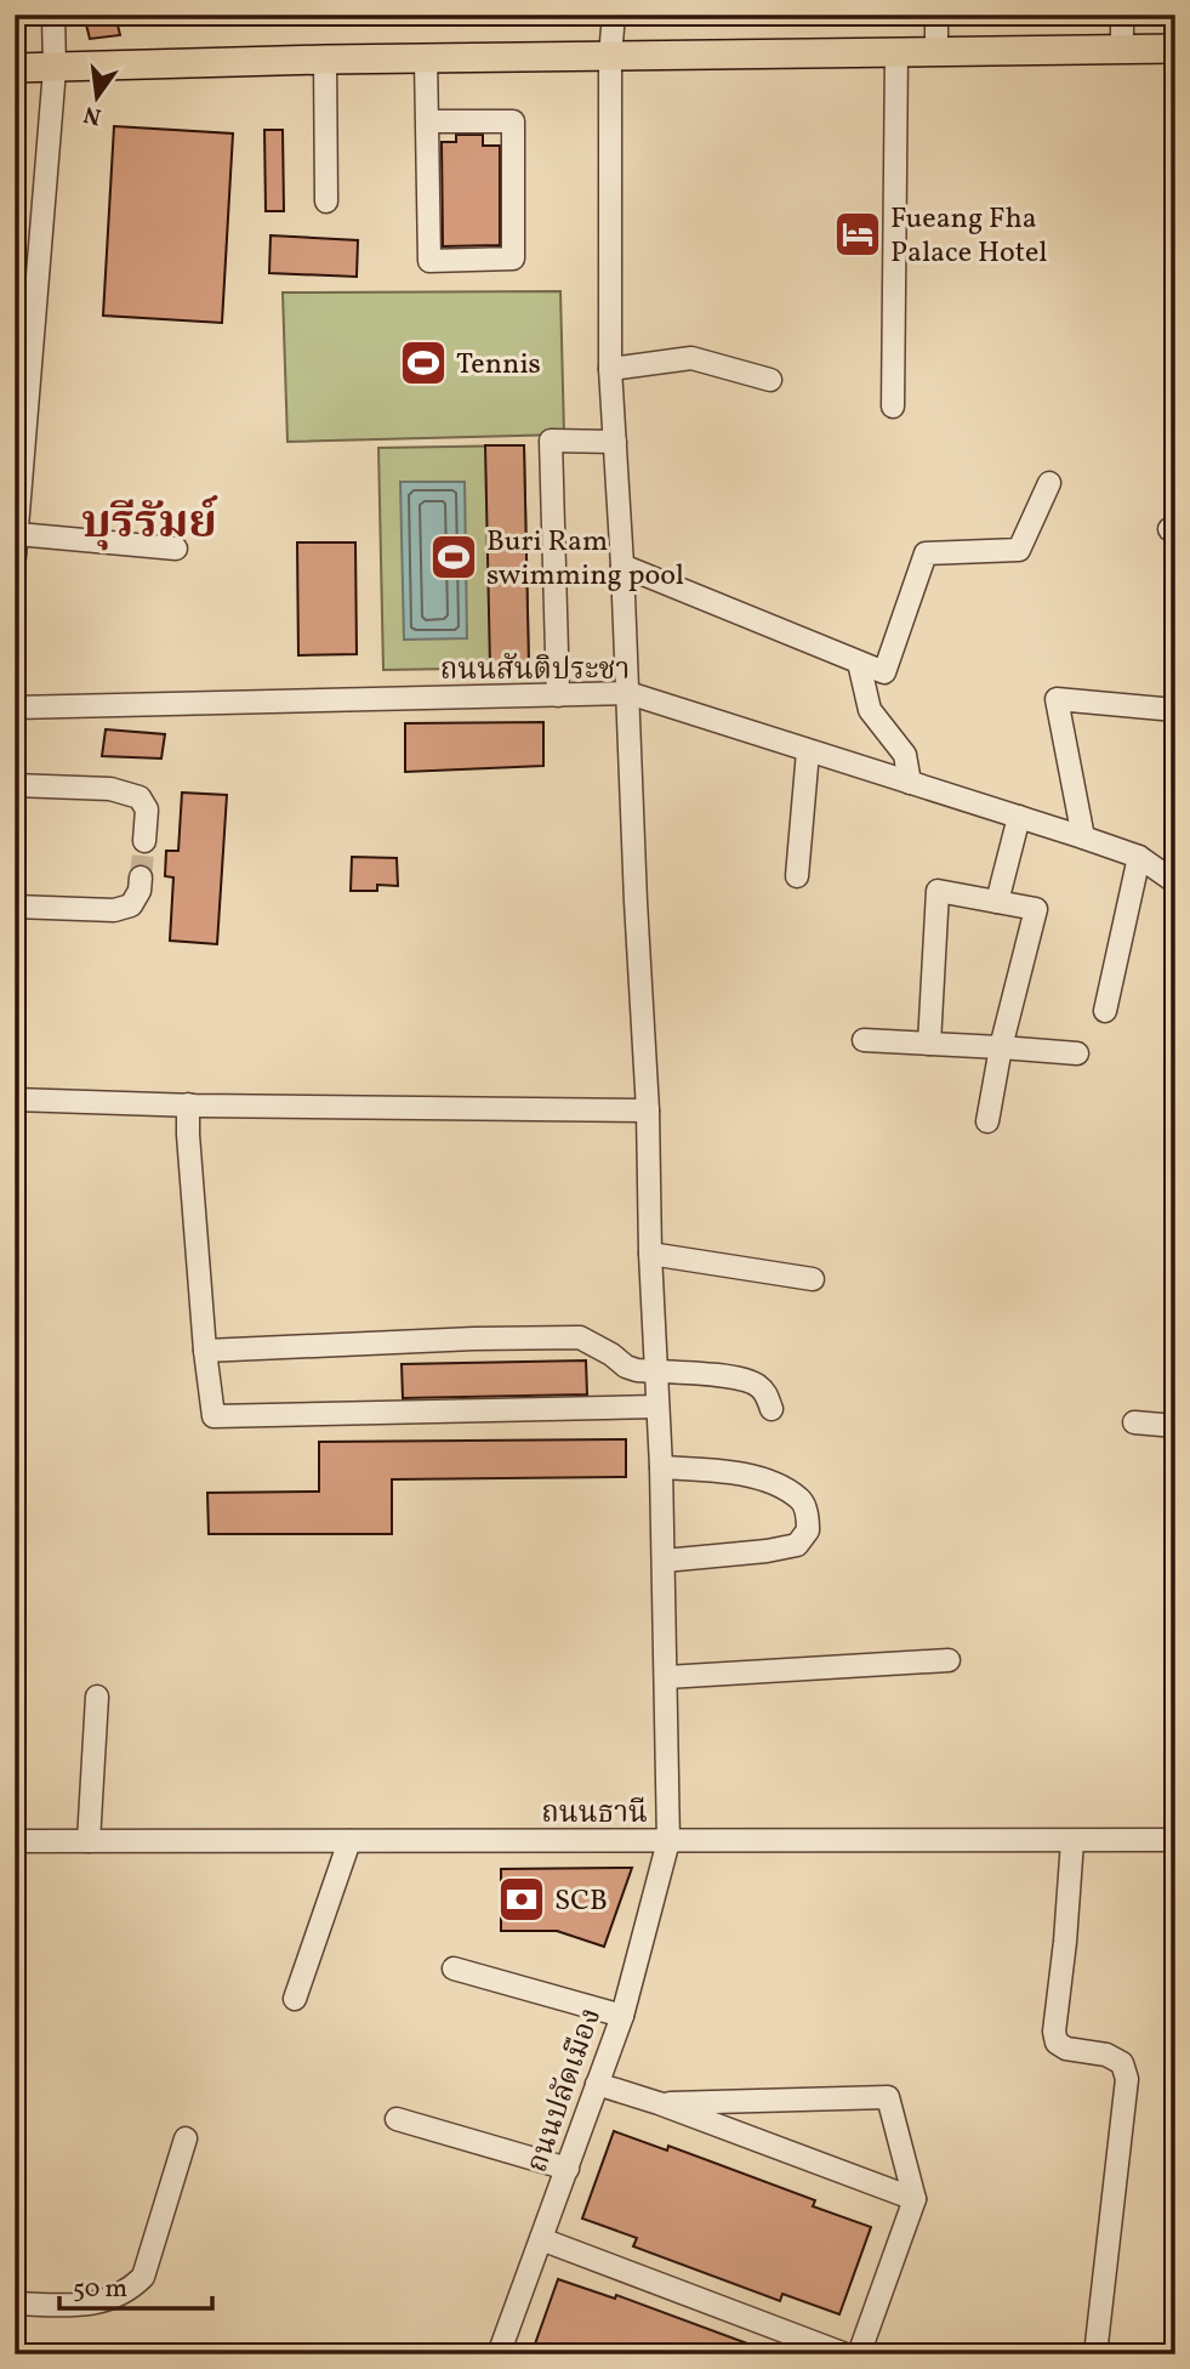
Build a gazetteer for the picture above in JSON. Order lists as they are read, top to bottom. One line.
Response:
{"streets":{"street":["ถนนสันติประชา","ถนนธานี","ถนนปลัดเมือง"]},"crossings":[["ถนนสันติประชา","ถนนปลัดเมือง"],["ถนนธานี","ถนนปลัดเมือง"]],"districts":["บุรีรัมย์"],"places":{"hotel":["Fueang Fha Palace Hotel"],"sports":["Tennis","Buri Ram swimming pool"],"bank":["SCB"]},"scale_bar":"50 m","north":"bottom"}
